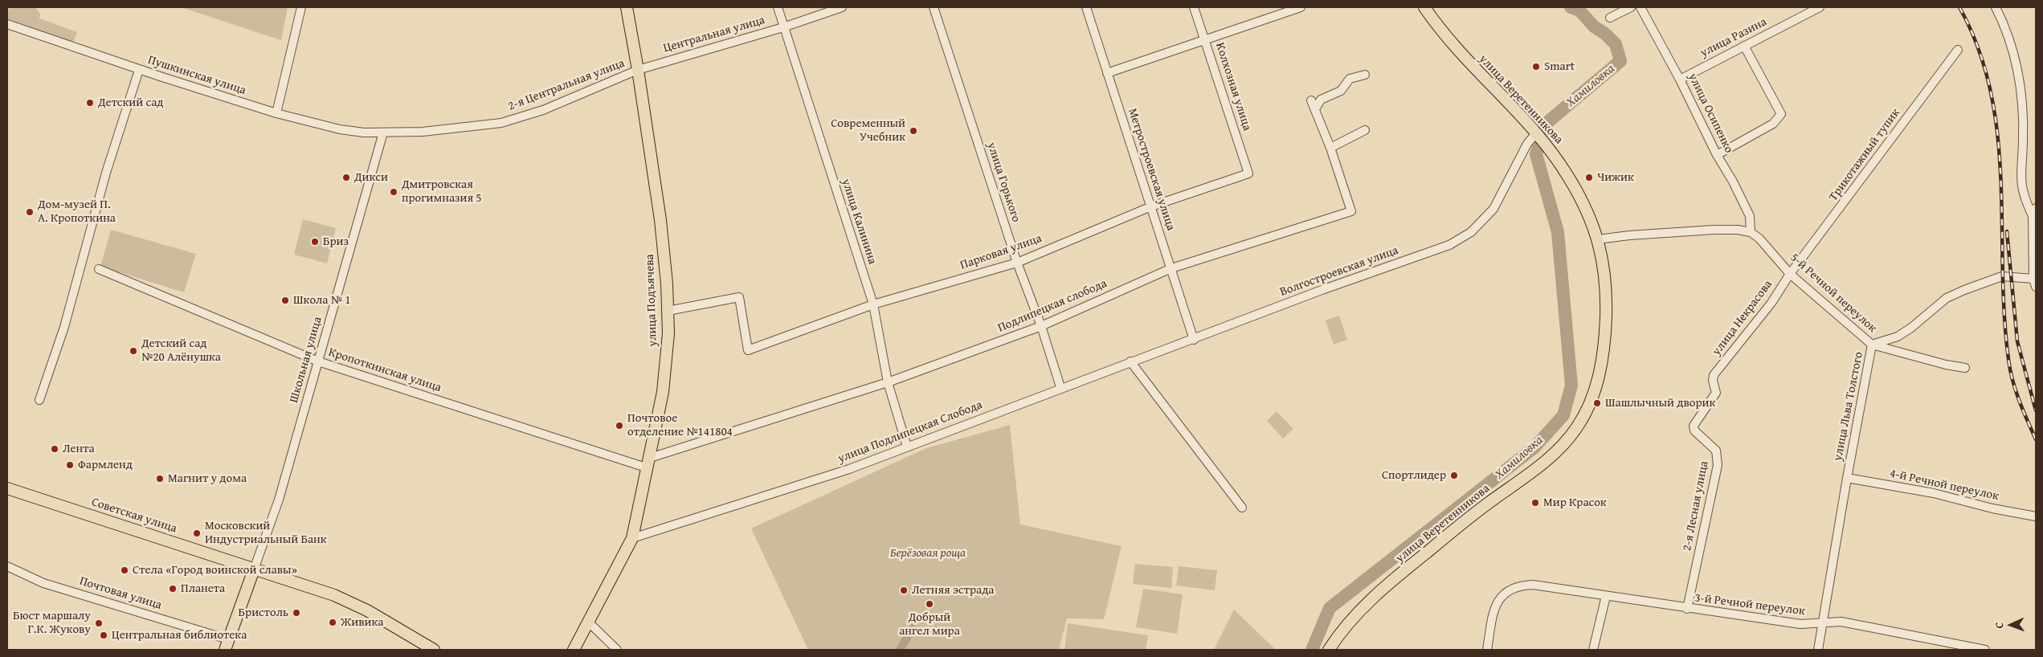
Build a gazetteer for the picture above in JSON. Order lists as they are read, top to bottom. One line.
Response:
{"streets":{"main road":["улица Веретенникова","улица Подъячева","Советская улица"],"street":["Центральная улица","улица Разина","Пушкинская улица","2-я Центральная улица","Колхозная улица","улица Осипенко","Трикотажный тупик","Метростроевская улица","улица Горького","улица Калинина","Парковая улица","Волгостроевская улица","5-й Речной переулок","Подлипецкая слобода","улица Некрасова","Школьная улица","Кропоткинская улица","улица Льва Толстого","улица Подлипецкая Слобода","4-й Речной переулок","2-я Лесная улица","Почтовая улица","3-й Речной переулок"]},"crossings":[["Центральная улица","2-я Центральная улица"],["Центральная улица","улица Калинина"],["Центральная улица","улица Подъячева"],["улица Разина","улица Осипенко"],["Пушкинская улица","2-я Центральная улица"],["Пушкинская улица","Школьная улица"],["2-я Центральная улица","улица Подъячева"],["2-я Центральная улица","Школьная улица"],["Колхозная улица","Парковая улица"],["улица Веретенникова","Волгостроевская улица"],["улица Осипенко","5-й Речной переулок"],["Трикотажный тупик","5-й Речной переулок"],["Трикотажный тупик","улица Некрасова"],["Метростроевская улица","Парковая улица"],["Метростроевская улица","Волгостроевская улица"],["Метростроевская улица","Подлипецкая слобода"],["Метростроевская улица","улица Подлипецкая Слобода"],["улица Горького","Парковая улица"],["улица Горького","Подлипецкая слобода"],["улица Горького","улица Подлипецкая Слобода"],["улица Калинина","Парковая улица"],["улица Калинина","Подлипецкая слобода"],["улица Калинина","улица Подлипецкая Слобода"],["Парковая улица","улица Подъячева"],["Волгостроевская улица","улица Подлипецкая Слобода"],["5-й Речной переулок","улица Некрасова"],["5-й Речной переулок","улица Льва Толстого"],["улица Подъячева","Подлипецкая слобода"],["улица Подъячева","Кропоткинская улица"],["улица Подъячева","улица Подлипецкая Слобода"],["Подлипецкая слобода","Кропоткинская улица"],["улица Некрасова","2-я Лесная улица"],["Школьная улица","Кропоткинская улица"],["Школьная улица","Советская улица"],["улица Льва Толстого","4-й Речной переулок"],["улица Льва Толстого","3-й Речной переулок"],["2-я Лесная улица","3-й Речной переулок"]],"water":["Хамиловка"],"parks":["Берёзовая роща"],"places":["Smart","Детский сад","Современный Учебник","Дикси","Чижик","Дмитровская прогимназия 5","Дом-музей П. А. Кропоткина","Бриз","Школа № 1","Детский сад №20 Алёнушка","Шашлычный дворик","Почтовое отделение №141804","Лента","Фармленд","Спортлидер","Магнит у дома","Мир Красок","Московский Индустриальный Банк","Стела «Город воинской славы»","Планета","Летняя эстрада","Добрый ангел мира","Бристоль","Живика","Бюст маршалу Г.К. Жукову","Центральная библиотека"],"north":"left"}
